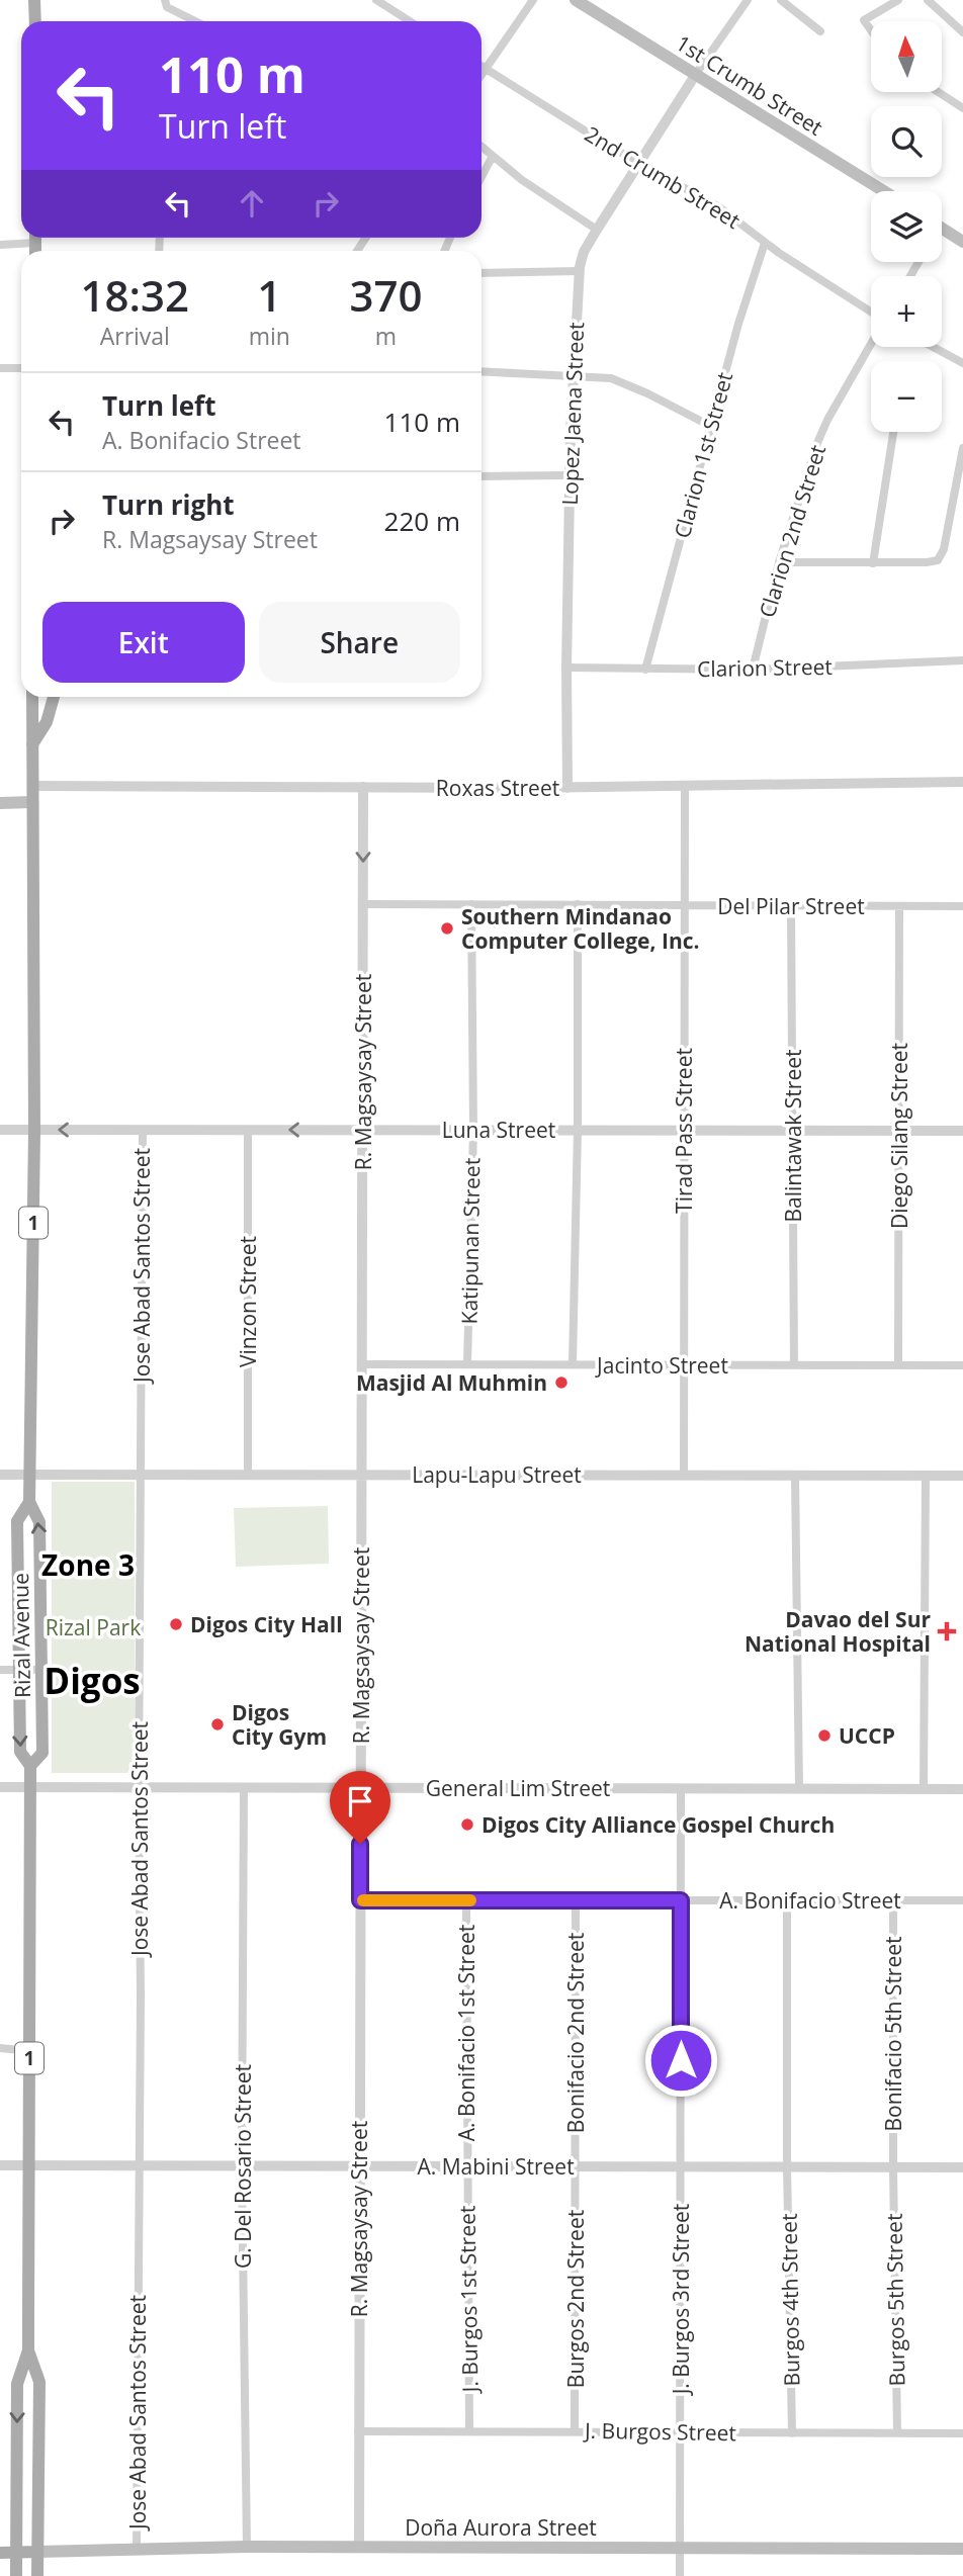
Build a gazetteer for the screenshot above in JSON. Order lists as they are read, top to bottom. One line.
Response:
{"streets":{"main road":["1st Crumb Street","1","Rizal Avenue","Doña Aurora Street"],"street":["2nd Crumb Street","Lopez Jaena Street","Clarion 1st Street","Clarion 2nd Street","Clarion Street","Roxas Street","Del Pilar Street","R. Magsaysay Street","Luna Street","Tirad Pass Street","Balintawak Street","Diego Silang Street","Katipunan Street","Jose Abad Santos Street","Vinzon Street","Jacinto Street","Lapu-Lapu Street","General Lim Street","A. Bonifacio Street","A. Bonifacio 1st Street","Bonifacio 2nd Street","Bonifacio 5th Street","G. Del Rosario Street","A. Mabini Street","J. Burgos 1st Street","Burgos 2nd Street","J. Burgos 3rd Street","Burgos 4th Street","Burgos 5th Street","J. Burgos Street"]},"crossings":[["1st Crumb Street","Lopez Jaena Street"],["2nd Crumb Street","Lopez Jaena Street"],["2nd Crumb Street","Clarion 1st Street"],["Lopez Jaena Street","Clarion Street"],["Lopez Jaena Street","Roxas Street"],["Clarion 1st Street","Clarion Street"],["Clarion 2nd Street","Clarion Street"],["Roxas Street","R. Magsaysay Street"],["Roxas Street","Tirad Pass Street"],["Roxas Street","Rizal Avenue"],["Del Pilar Street","R. Magsaysay Street"],["Del Pilar Street","Tirad Pass Street"],["Del Pilar Street","Balintawak Street"],["Del Pilar Street","Diego Silang Street"],["Del Pilar Street","Katipunan Street"],["R. Magsaysay Street","Luna Street"],["R. Magsaysay Street","Jacinto Street"],["R. Magsaysay Street","Lapu-Lapu Street"],["R. Magsaysay Street","General Lim Street"],["R. Magsaysay Street","A. Bonifacio Street"],["R. Magsaysay Street","A. Mabini Street"],["R. Magsaysay Street","J. Burgos Street"],["R. Magsaysay Street","Doña Aurora Street"],["Luna Street","Tirad Pass Street"],["Luna Street","Balintawak Street"],["Luna Street","Diego Silang Street"],["Luna Street","Katipunan Street"],["Luna Street","Jose Abad Santos Street"],["Luna Street","Vinzon Street"],["Luna Street","Rizal Avenue"],["Tirad Pass Street","Jacinto Street"],["Tirad Pass Street","Lapu-Lapu Street"],["Balintawak Street","Jacinto Street"],["Diego Silang Street","Jacinto Street"],["Katipunan Street","Jacinto Street"],["Jose Abad Santos Street","Lapu-Lapu Street"],["Jose Abad Santos Street","General Lim Street"],["Jose Abad Santos Street","A. Mabini Street"],["Jose Abad Santos Street","Doña Aurora Street"],["Vinzon Street","Lapu-Lapu Street"],["Lapu-Lapu Street","Rizal Avenue"],["Rizal Avenue","General Lim Street"],["Rizal Avenue","A. Mabini Street"],["Rizal Avenue","Doña Aurora Street"],["General Lim Street","G. Del Rosario Street"],["General Lim Street","J. Burgos 3rd Street"],["A. Bonifacio Street","A. Bonifacio 1st Street"],["A. Bonifacio Street","Bonifacio 2nd Street"],["A. Bonifacio Street","Bonifacio 5th Street"],["A. Bonifacio Street","J. Burgos 3rd Street"],["A. Bonifacio Street","Burgos 4th Street"],["A. Bonifacio 1st Street","A. Mabini Street"],["A. Bonifacio 1st Street","J. Burgos 1st Street"],["Bonifacio 2nd Street","A. Mabini Street"],["Bonifacio 2nd Street","Burgos 2nd Street"],["Bonifacio 5th Street","A. Mabini Street"],["Bonifacio 5th Street","Burgos 5th Street"],["G. Del Rosario Street","A. Mabini Street"],["G. Del Rosario Street","Doña Aurora Street"],["A. Mabini Street","J. Burgos 1st Street"],["A. Mabini Street","Burgos 2nd Street"],["A. Mabini Street","J. Burgos 3rd Street"],["A. Mabini Street","Burgos 4th Street"],["A. Mabini Street","Burgos 5th Street"],["J. Burgos 1st Street","J. Burgos Street"],["Burgos 2nd Street","J. Burgos Street"],["J. Burgos 3rd Street","J. Burgos Street"],["J. Burgos 3rd Street","Doña Aurora Street"],["Burgos 4th Street","J. Burgos Street"],["Burgos 5th Street","J. Burgos Street"]],"districts":["Zone 3","Digos"],"parks":["Rizal Park"],"places":{"other":["Southern Mindanao Computer College, Inc.","Masjid Al Muhmin","Digos City Hall","Digos City Gym","UCCP","Digos City Alliance Gospel Church"],"health":["Davao del Sur National Hospital"]},"north":"top","page":{"map_buttons":["+","−"],"turn":["110 m","Turn left"],"eta":["18:32","Arrival","1","min","370","m"],"list":[{"name":"Turn left","note":"A. Bonifacio Street","value":"110 m"},{"name":"Turn right","note":"R. Magsaysay Street","value":"220 m"}],"buttons":["Exit","Share"]}}
